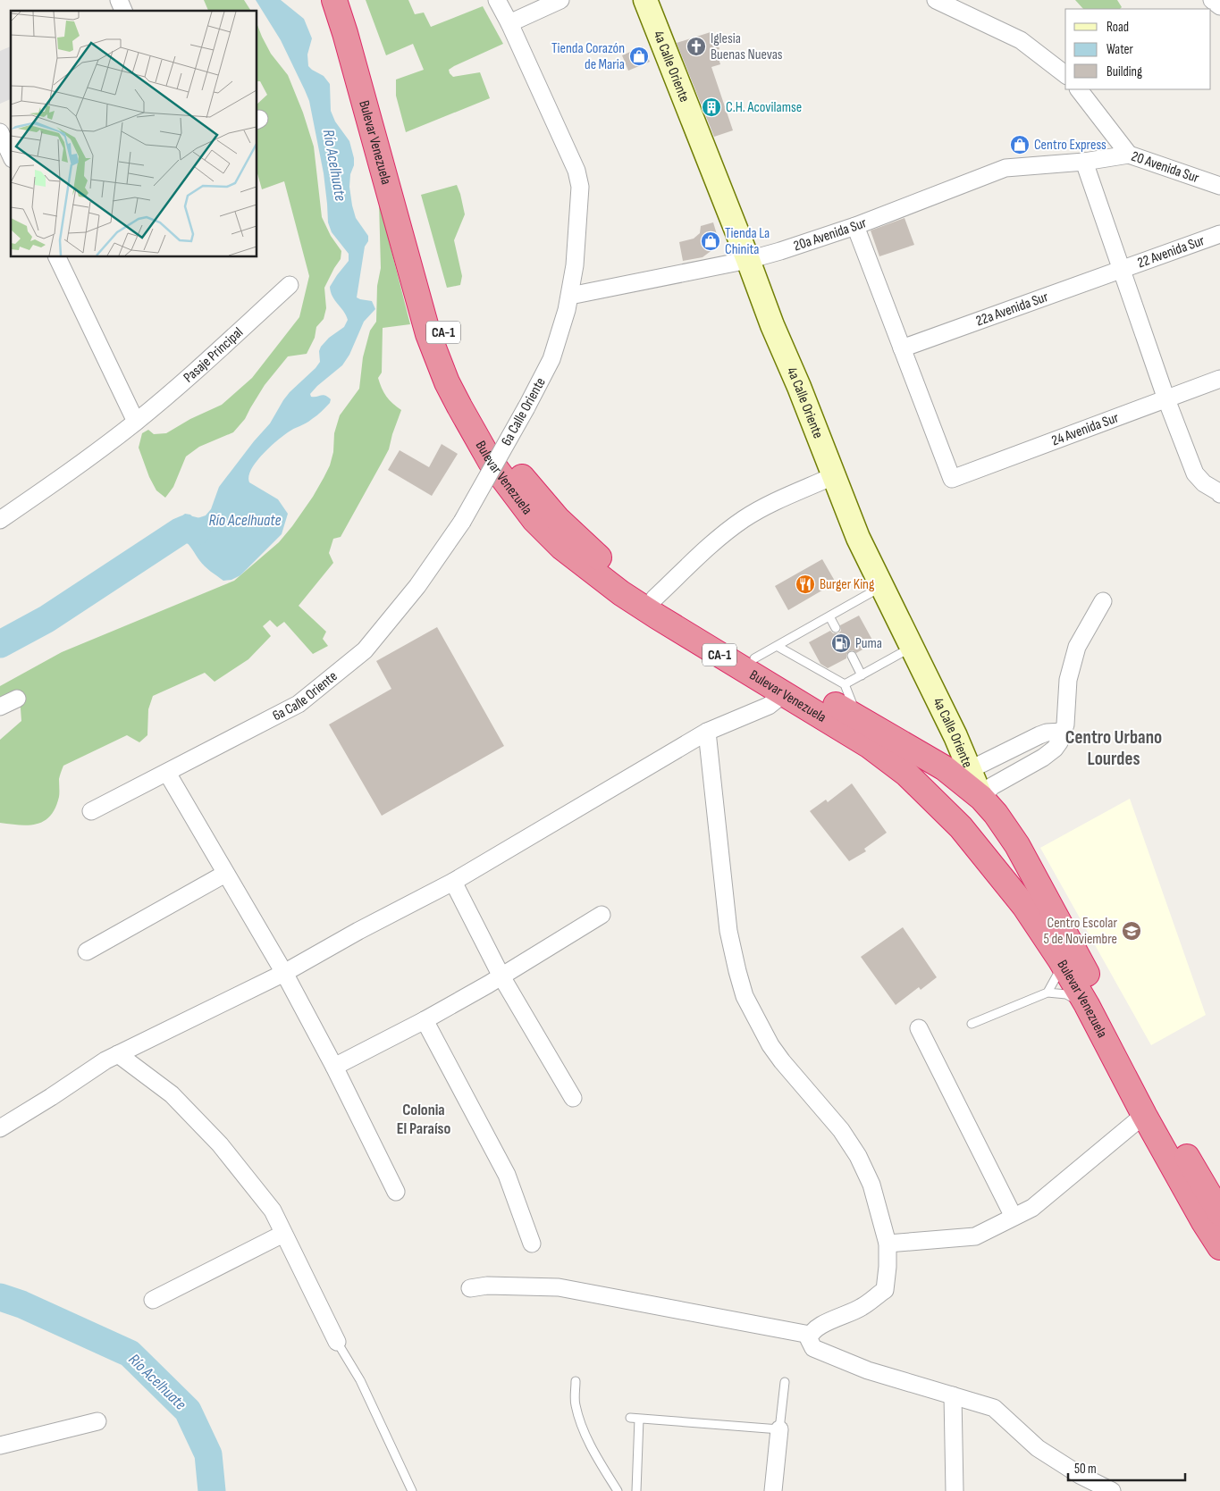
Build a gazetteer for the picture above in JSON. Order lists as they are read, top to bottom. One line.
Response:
{"streets":{"highway":["Bulevar Venezuela","CA-1"],"street":["4a Calle Oriente","20 Avenida Sur","20a Avenida Sur","22 Avenida Sur","22a Avenida Sur","Pasaje Principal","6a Calle Oriente","24 Avenida Sur"]},"crossings":[["4a Calle Oriente","Bulevar Venezuela"],["4a Calle Oriente","20a Avenida Sur"],["20 Avenida Sur","20a Avenida Sur"],["20a Avenida Sur","6a Calle Oriente"],["22 Avenida Sur","22a Avenida Sur"],["22a Avenida Sur","24 Avenida Sur"]],"districts":["Centro Urbano Lourdes","Colonia El Paraíso"],"water":["Río Acelhuate"],"places":{"church":["Iglesia Buenas Nuevas"],"shop":["Tienda Corazón de Maria","Centro Express","Tienda La Chinita"],"building":["C.H. Acovilamse"],"restaurant":["Burger King"],"fuel station":["Puma"],"school or university":["Centro Escolar 5 de Noviembre"]},"legend":["Road","Water","Building"],"scale_bar":"50 m"}
